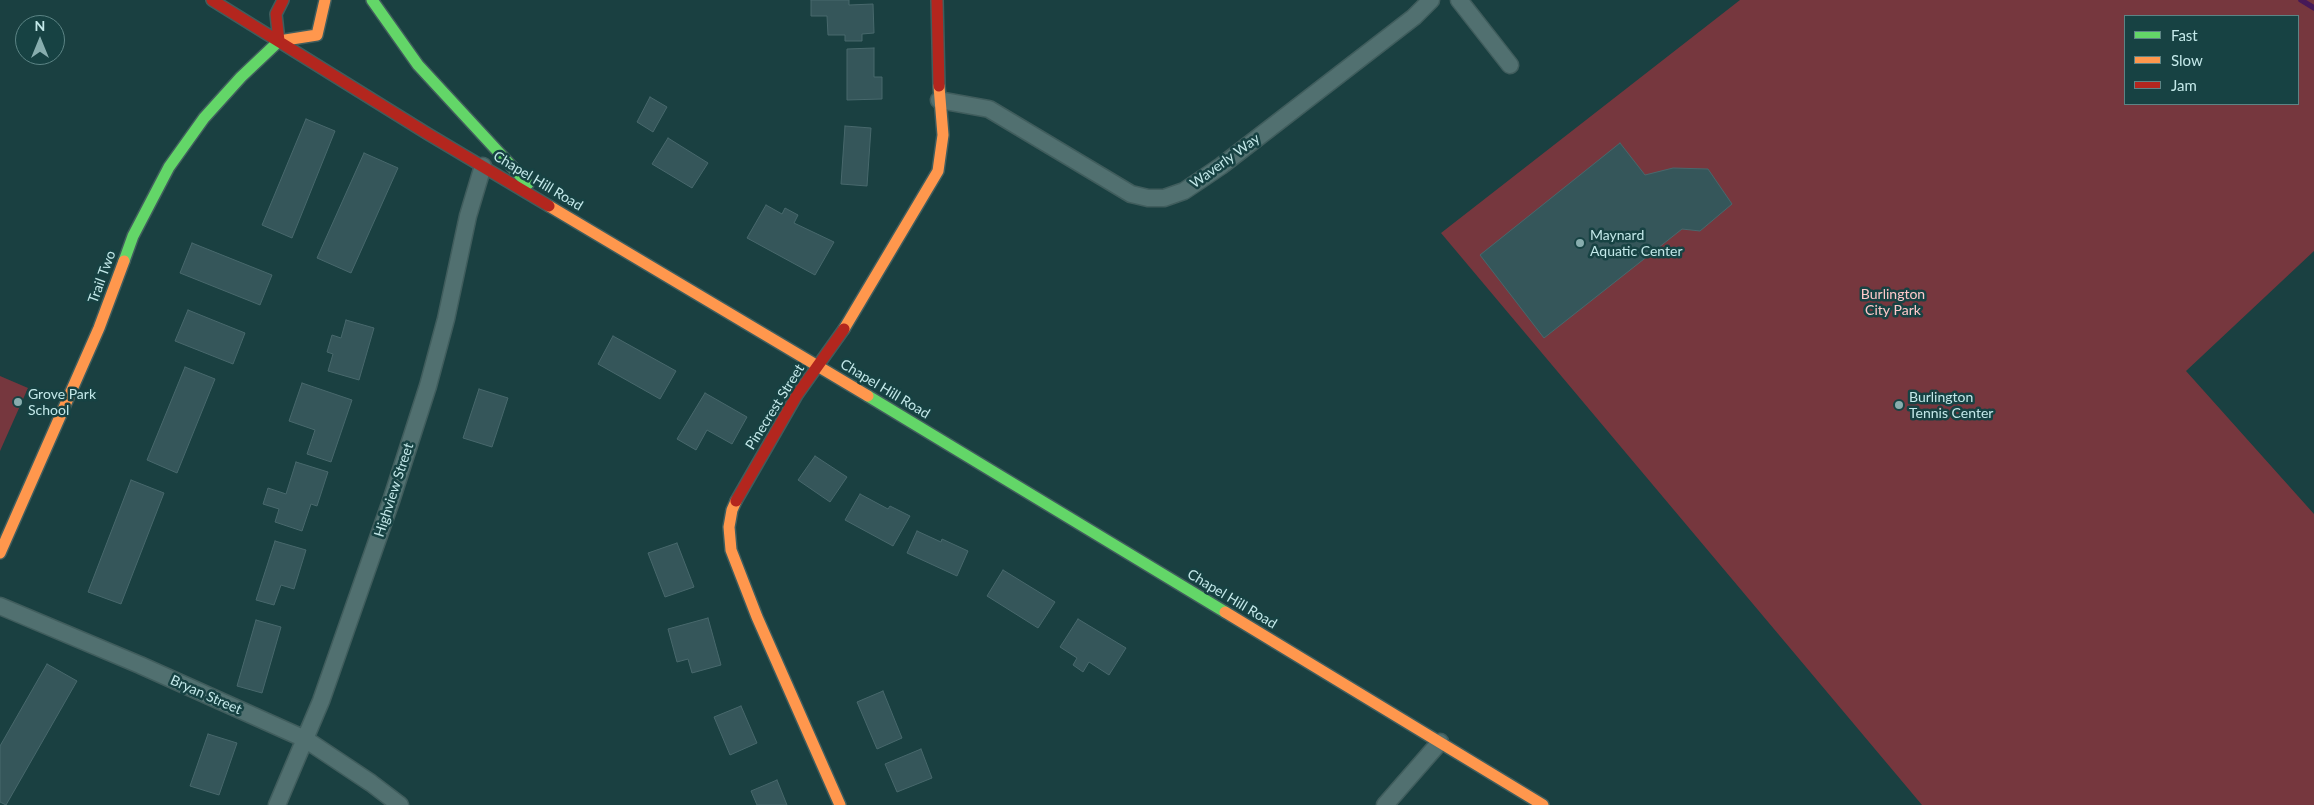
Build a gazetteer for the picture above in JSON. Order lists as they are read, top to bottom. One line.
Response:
{"streets":{"main road":["Chapel Hill Road","Trail Two","Pinecrest Street"],"street":["Waverly Way","Highview Street","Bryan Street"]},"crossings":[["Waverly Way","Pinecrest Street"],["Chapel Hill Road","Trail Two"],["Chapel Hill Road","Pinecrest Street"],["Chapel Hill Road","Highview Street"],["Highview Street","Bryan Street"]],"parks":["Burlington City Park"],"places":["Maynard Aquatic Center","Grove Park School","Burlington Tennis Center"],"legend":["Fast","Slow","Jam"],"north":"top"}
